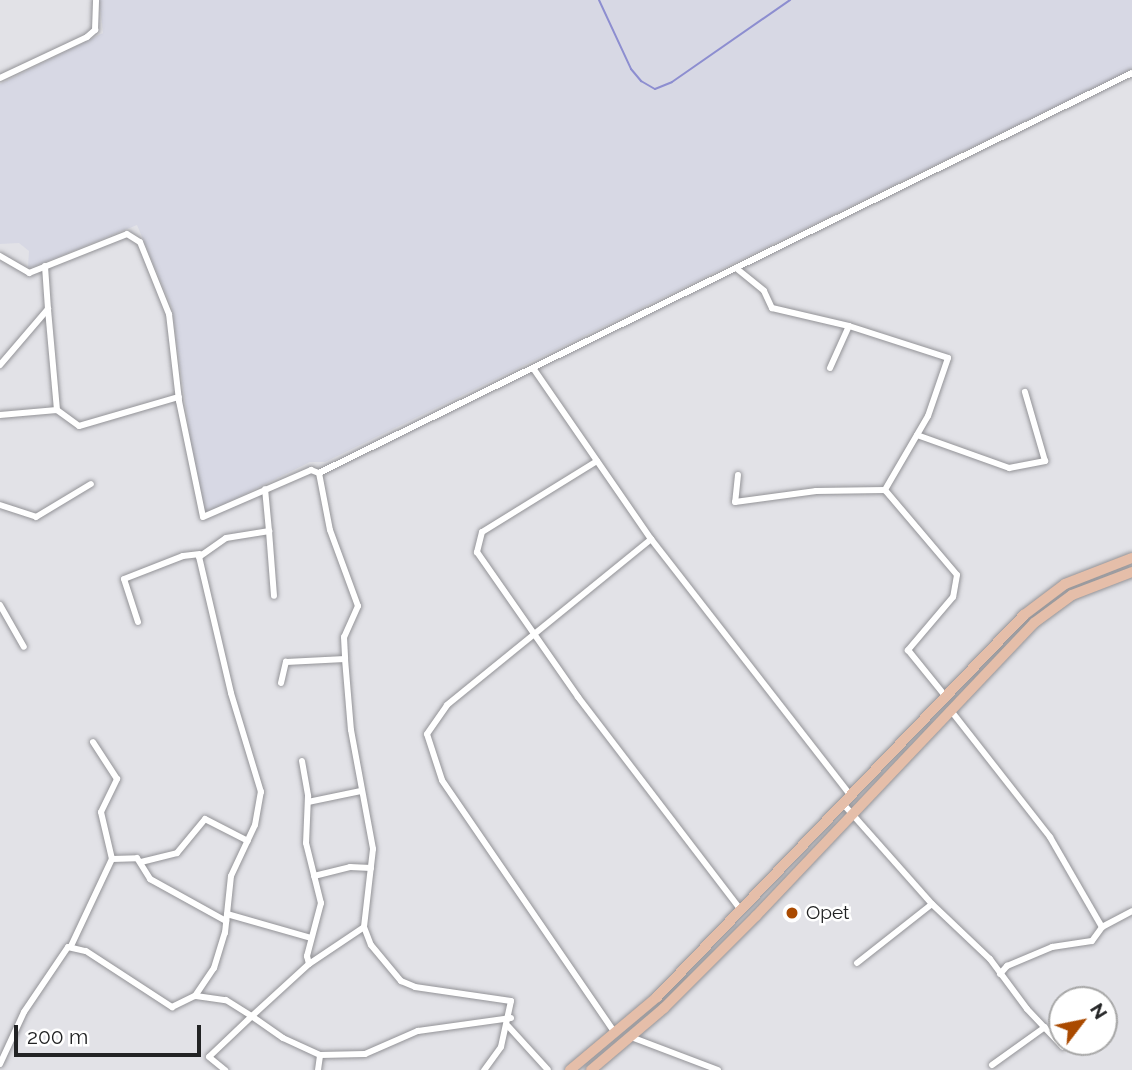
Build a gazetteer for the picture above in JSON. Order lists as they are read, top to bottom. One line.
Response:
{"places":["Opet"],"scale_bar":"200 m","north":"top right"}
